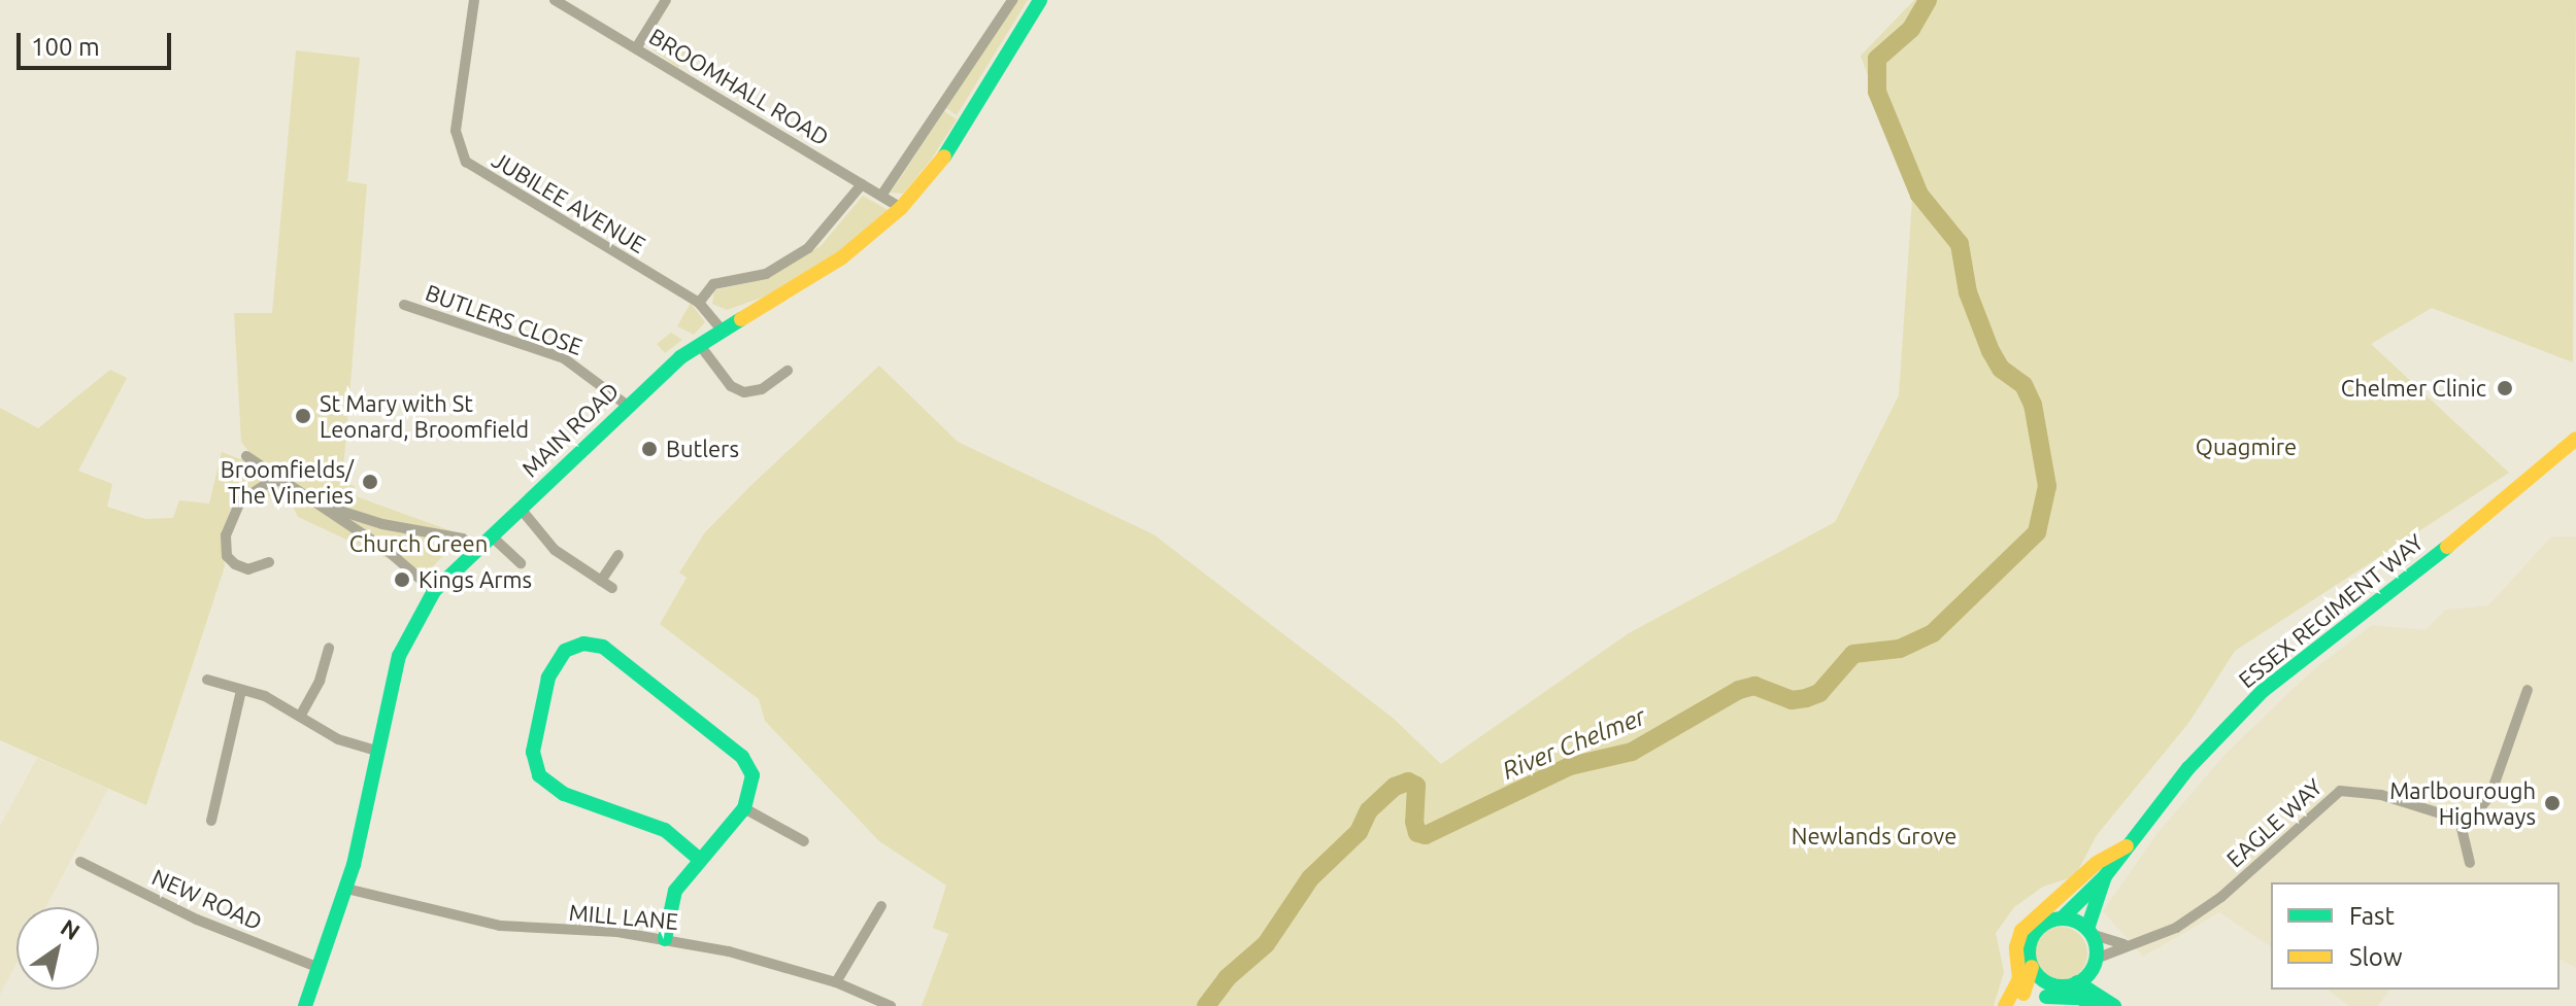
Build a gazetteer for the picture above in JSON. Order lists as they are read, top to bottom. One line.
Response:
{"streets":{"main road":["MAIN ROAD","ESSEX REGIMENT WAY"],"street":["BROOMHALL ROAD","JUBILEE AVENUE","BUTLERS CLOSE","EAGLE WAY","NEW ROAD","MILL LANE"]},"crossings":[["BROOMHALL ROAD","MAIN ROAD"],["JUBILEE AVENUE","MAIN ROAD"],["BUTLERS CLOSE","MAIN ROAD"],["MAIN ROAD","NEW ROAD"],["MAIN ROAD","MILL LANE"],["ESSEX REGIMENT WAY","EAGLE WAY"]],"water":["River Chelmer"],"parks":["Quagmire","Church Green","Newlands Grove"],"places":["Chelmer Clinic","St Mary with St Leonard, Broomfield","Butlers","Broomfields/ The Vineries","Kings Arms","Marlbourough Highways"],"legend":["Fast","Slow"],"scale_bar":"100 m","north":"top right"}
